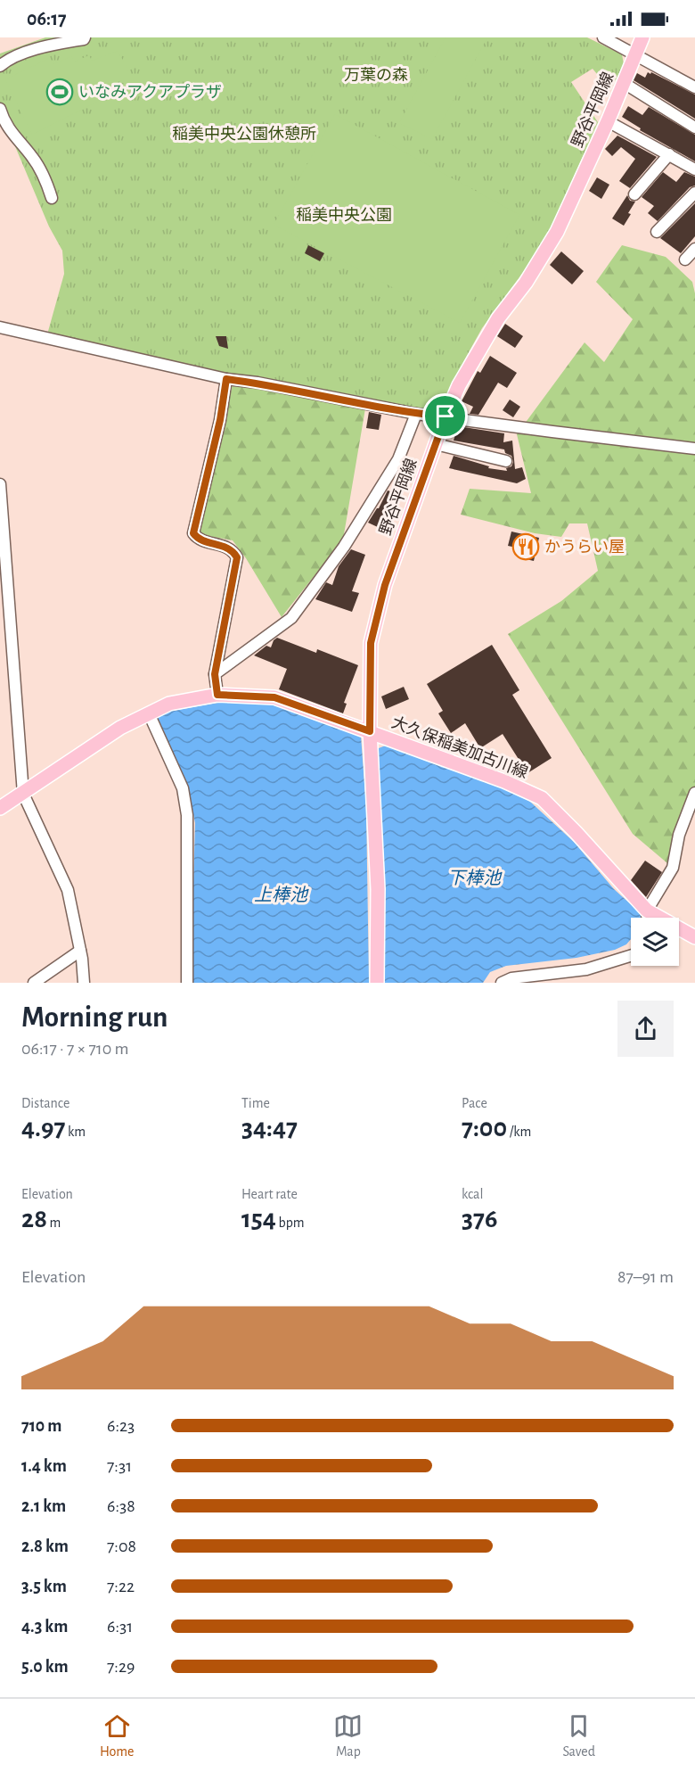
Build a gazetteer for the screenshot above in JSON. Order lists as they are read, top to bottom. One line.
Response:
{"streets":{"main road":["野谷平岡線","大久保稲美加古川線"]},"crossings":[["野谷平岡線","大久保稲美加古川線"]],"water":["下棒池","上棒池"],"parks":["万葉の森","稲美中央公園休憩所","稲美中央公園"],"places":{"sports":["いなみアクアプラザ"],"restaurant":["かうらい屋"]},"page":{"status":"06:17","heading":["Morning run","06:17 · 7 × 710 m"],"stats":[["Distance","4.97 km"],["Time","34:47"],["Pace","7:00 /km"],["Elevation","28 m"],["Heart rate","154 bpm"],["kcal","376"]],"chart":["Elevation","87–91 m"],"list":[{"name":"710 m","note":"6:23"},{"name":"1.4 km","note":"7:31"},{"name":"2.1 km","note":"6:38"},{"name":"2.8 km","note":"7:08"},{"name":"3.5 km","note":"7:22"},{"name":"4.3 km","note":"6:31"},{"name":"5.0 km","note":"7:29"}],"tabs":["Home","Map","Saved"]}}
